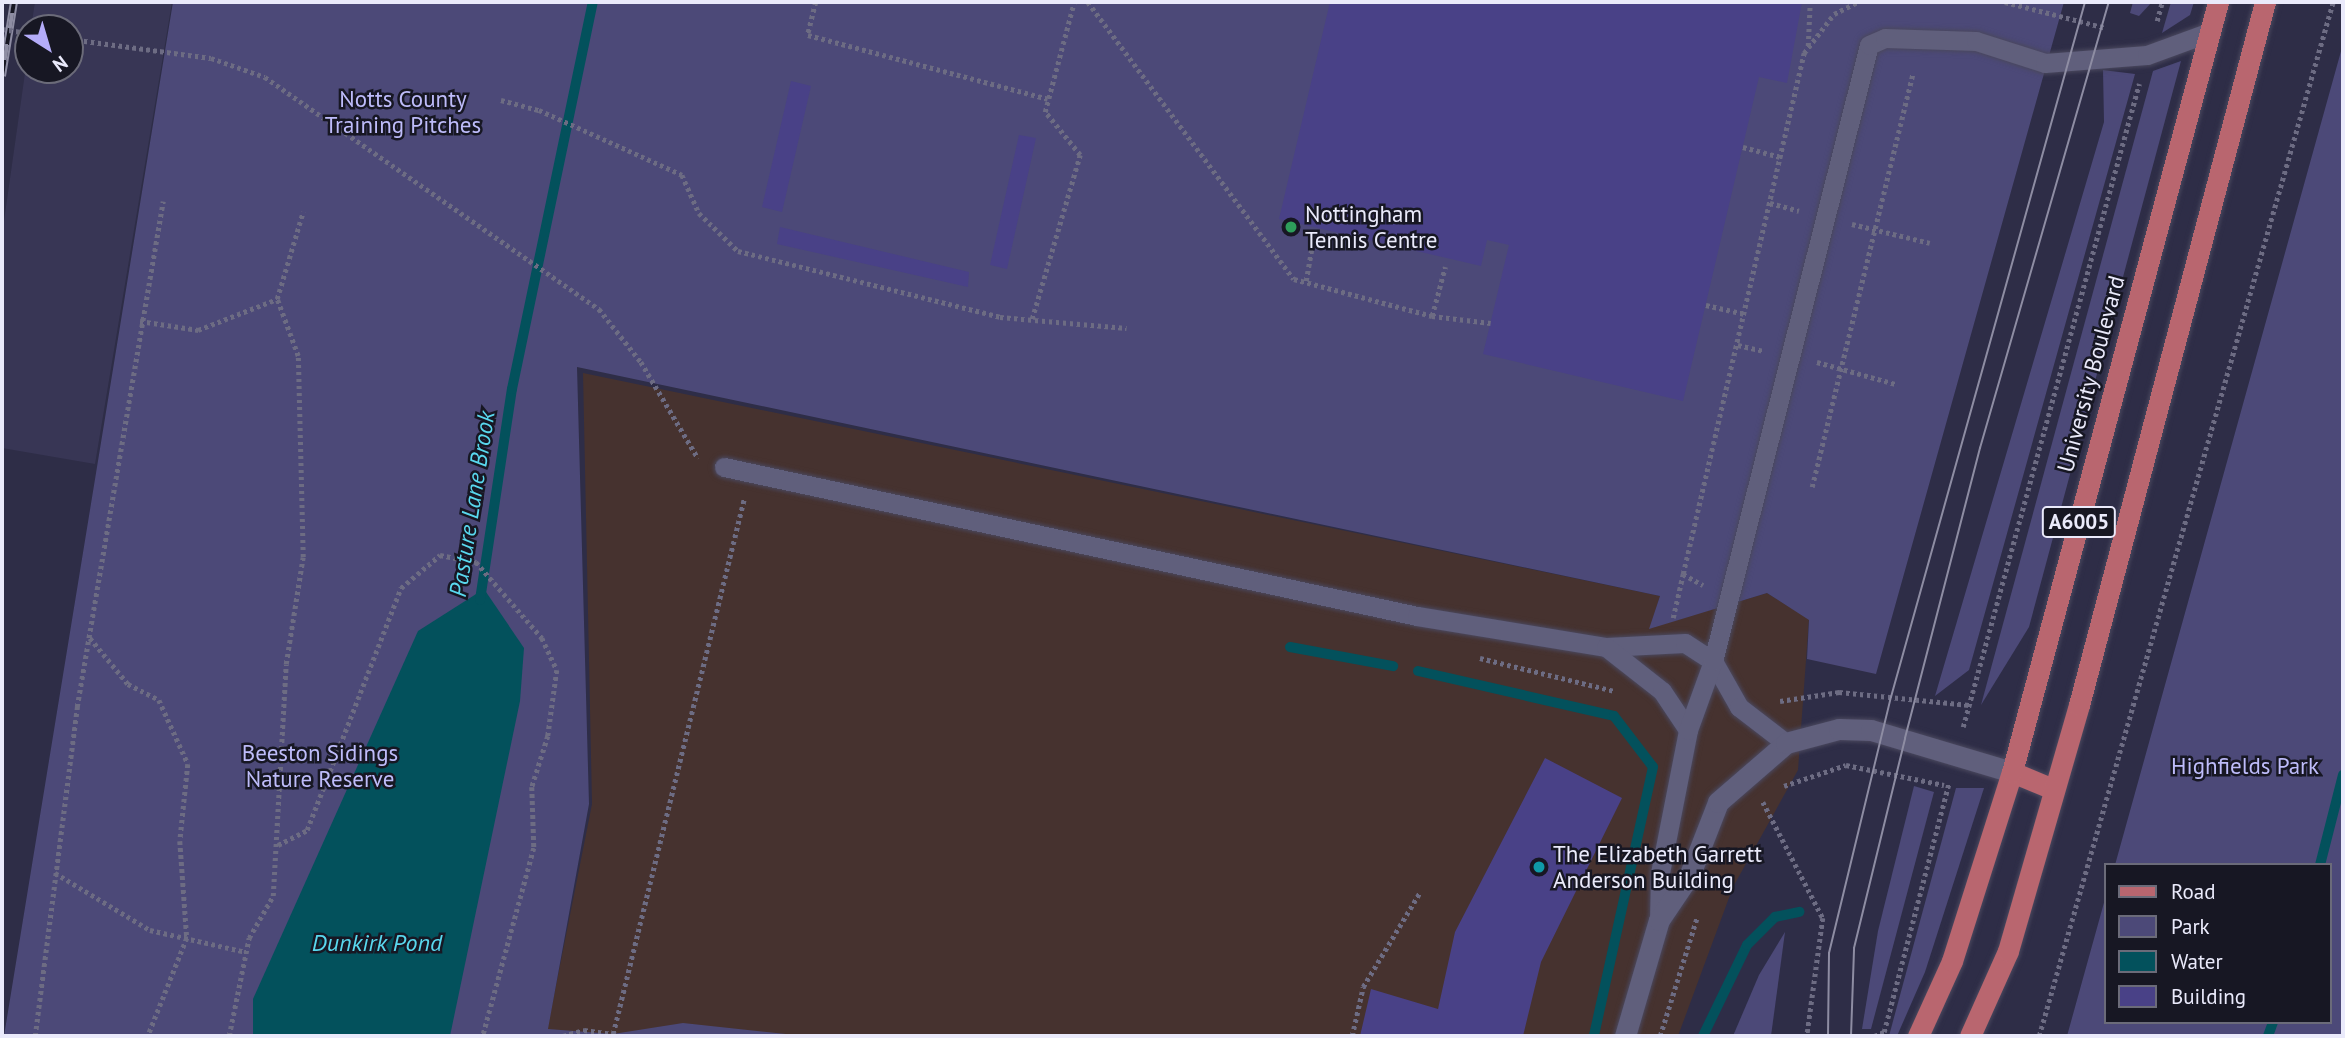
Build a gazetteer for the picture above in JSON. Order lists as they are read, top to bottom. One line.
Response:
{"streets":{"main road":["University Boulevard","A6005"]},"water":["Pasture Lane Brook","Dunkirk Pond"],"parks":["Notts County Training Pitches","Beeston Sidings Nature Reserve","Highfields Park"],"places":["Nottingham Tennis Centre","The Elizabeth Garrett Anderson Building"],"legend":["Road","Park","Water","Building"],"north":"bottom right"}
